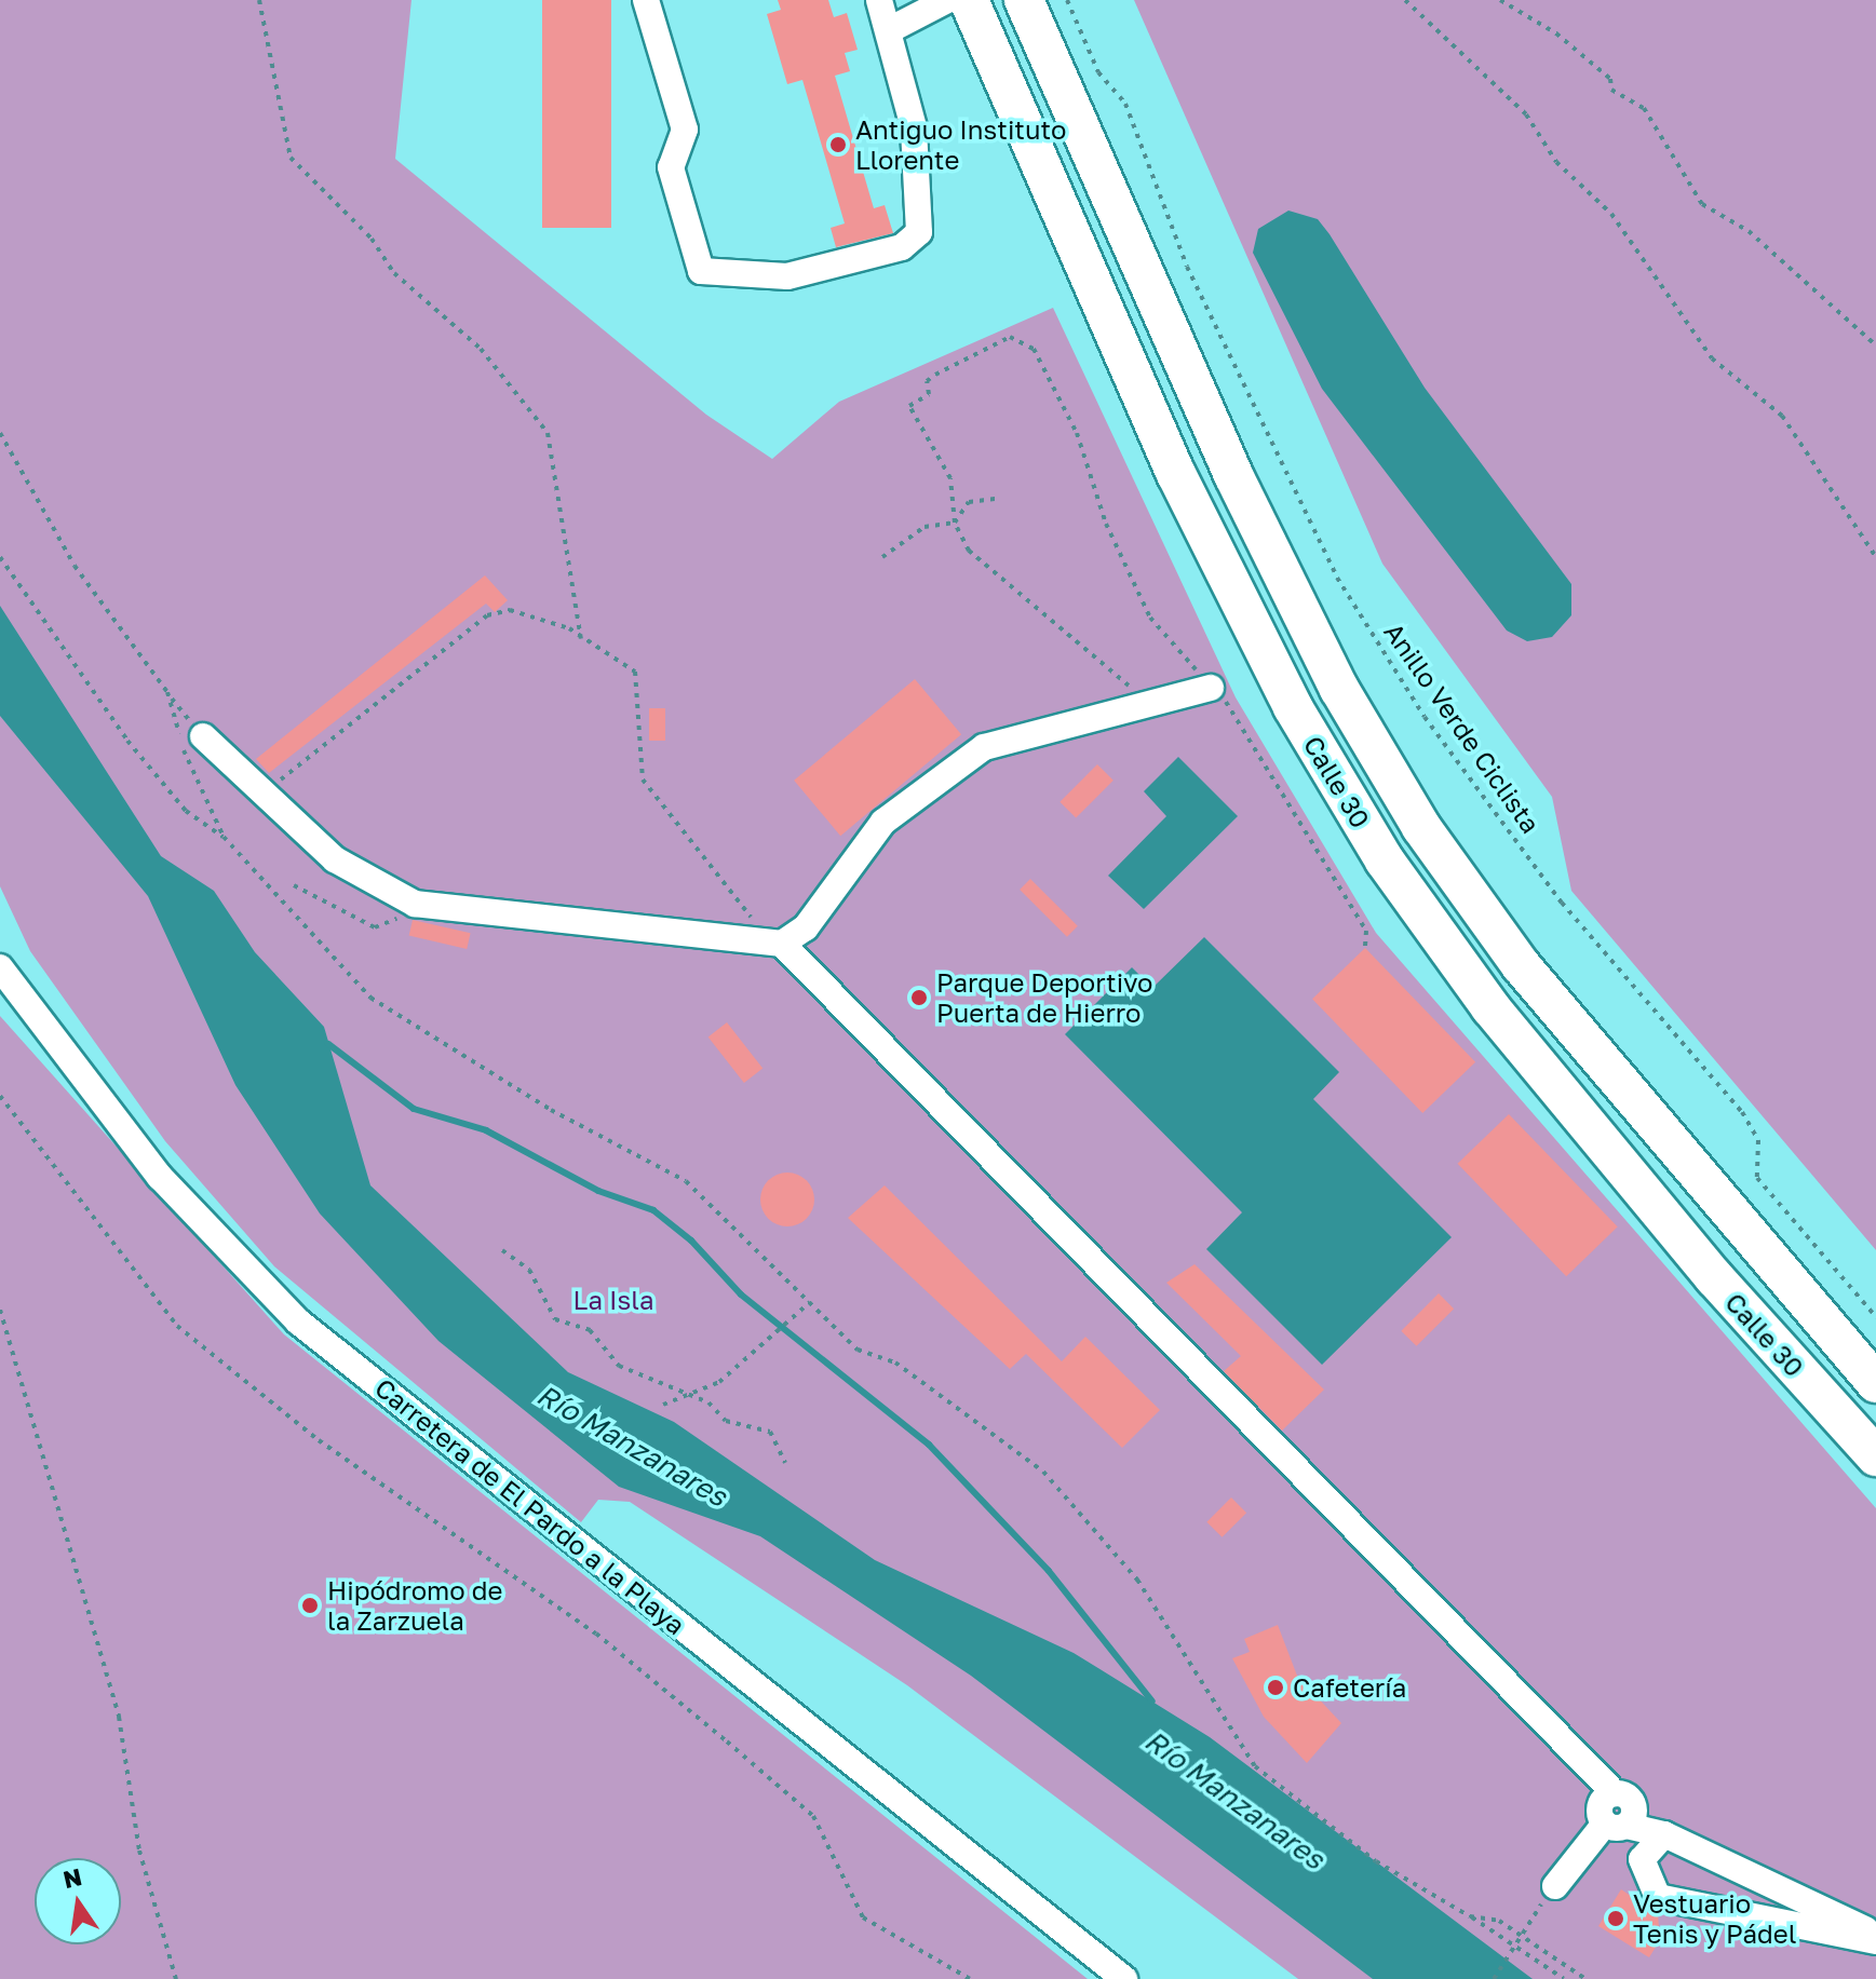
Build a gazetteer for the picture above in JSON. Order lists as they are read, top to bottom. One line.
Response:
{"streets":{"highway":["Calle 30"],"street":["Carretera de El Pardo a la Playa"],"path":["Anillo Verde Ciclista"]},"water":["Río Manzanares"],"parks":["La Isla"],"places":["Antiguo Instituto Llorente","Parque Deportivo Puerta de Hierro","Hipódromo de la Zarzuela","Cafetería","Vestuario Tenis y Pádel"],"north":"top"}
